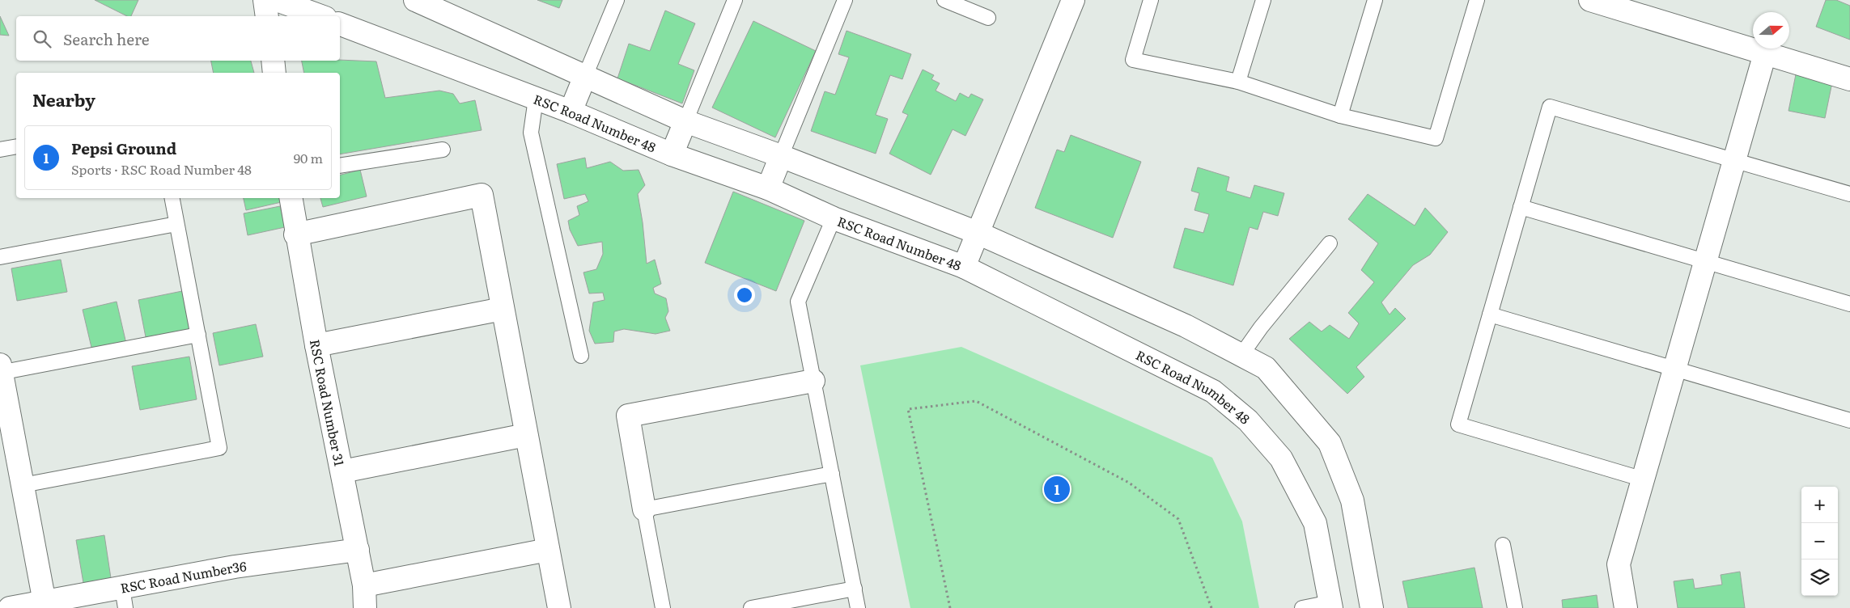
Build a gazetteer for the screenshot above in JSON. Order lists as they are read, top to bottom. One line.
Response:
{"streets":{"street":["RSC Road Number 48","RSC Road Number 31","RSC Road Number36"]},"crossings":[["RSC Road Number 31","RSC Road Number36"]],"north":"right","page":{"search":"Search here","heading":"Nearby","list":[{"mark":"1","name":"Pepsi Ground","note":"Sports · RSC Road Number 48","value":"90 m"}],"pins":"1","map_buttons":["+","−"]}}
